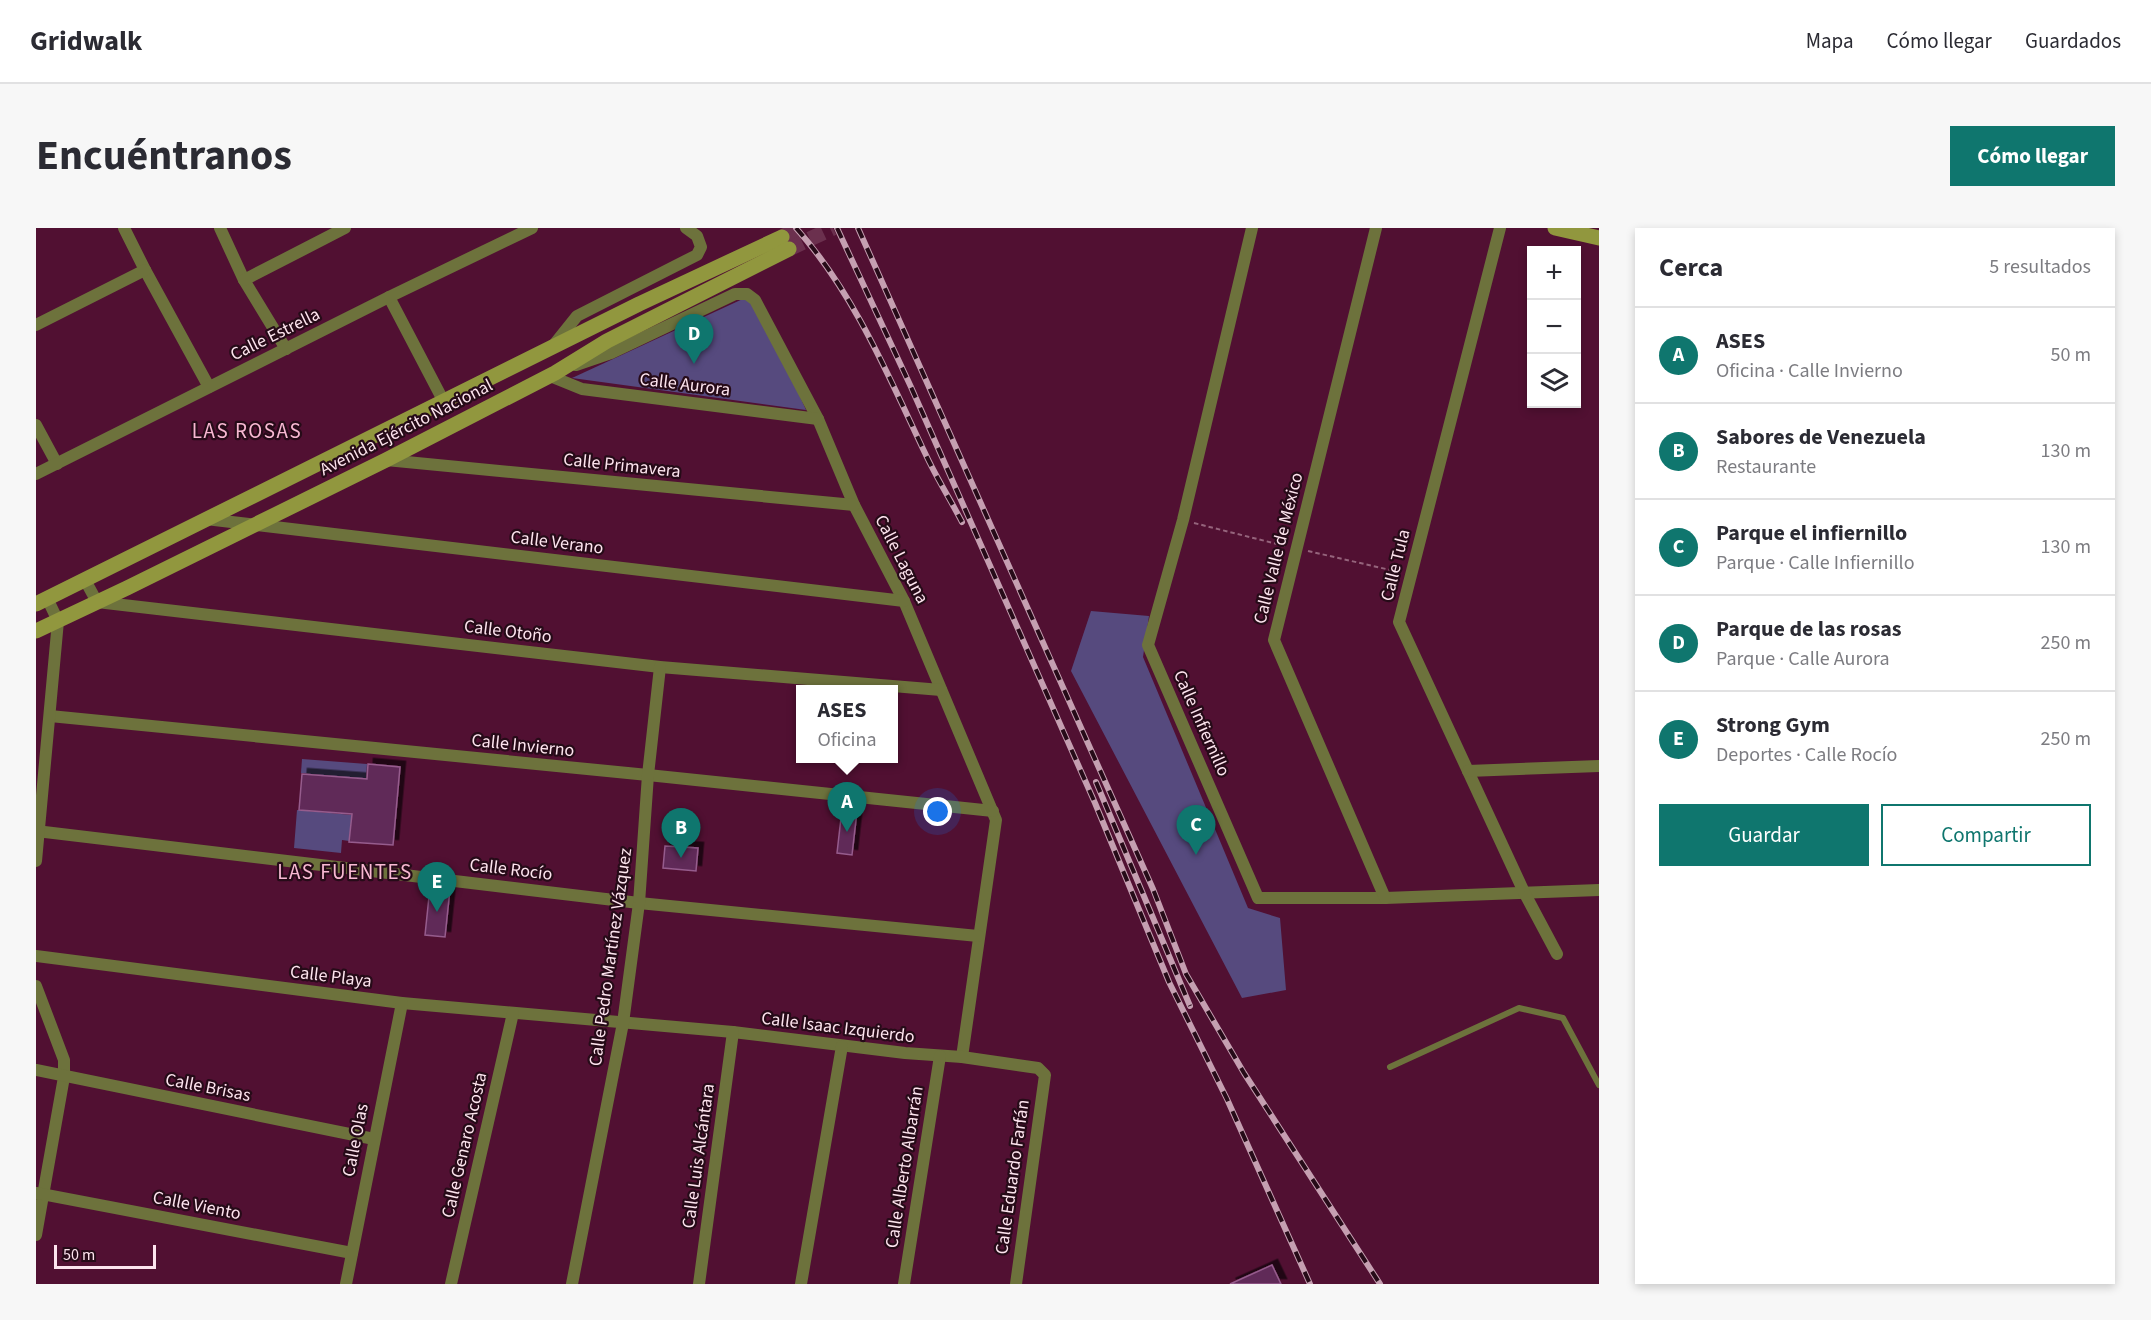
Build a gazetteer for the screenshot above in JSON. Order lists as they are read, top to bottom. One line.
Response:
{"streets":{"main road":["Avenida Ejército Nacional"],"street":["Calle Estrella","Calle Aurora","Calle Primavera","Calle Verano","Calle Valle de México","Calle Laguna","Calle Tula","Calle Otoño","Calle Infiernillo","Calle Invierno","Calle Rocío","Calle Pedro Martínez Vázquez","Calle Playa","Calle Isaac Izquierdo","Calle Brisas","Calle Olas","Calle Genaro Acosta","Calle Luis Alcántara","Calle Alberto Albarrán","Calle Eduardo Farfán","Calle Viento"]},"crossings":[["Calle Aurora","Avenida Ejército Nacional"],["Calle Aurora","Calle Laguna"],["Avenida Ejército Nacional","Calle Primavera"],["Avenida Ejército Nacional","Calle Verano"],["Avenida Ejército Nacional","Calle Laguna"],["Avenida Ejército Nacional","Calle Otoño"],["Calle Primavera","Calle Laguna"],["Calle Verano","Calle Laguna"],["Calle Valle de México","Calle Infiernillo"],["Calle Laguna","Calle Otoño"],["Calle Laguna","Calle Invierno"],["Calle Laguna","Calle Rocío"],["Calle Laguna","Calle Isaac Izquierdo"],["Calle Tula","Calle Infiernillo"],["Calle Otoño","Calle Pedro Martínez Vázquez"],["Calle Invierno","Calle Pedro Martínez Vázquez"],["Calle Rocío","Calle Pedro Martínez Vázquez"],["Calle Pedro Martínez Vázquez","Calle Playa"],["Calle Pedro Martínez Vázquez","Calle Isaac Izquierdo"],["Calle Playa","Calle Isaac Izquierdo"],["Calle Playa","Calle Olas"],["Calle Playa","Calle Genaro Acosta"],["Calle Isaac Izquierdo","Calle Luis Alcántara"],["Calle Isaac Izquierdo","Calle Alberto Albarrán"],["Calle Isaac Izquierdo","Calle Eduardo Farfán"],["Calle Brisas","Calle Olas"],["Calle Olas","Calle Viento"]],"districts":["LAS ROSAS","LAS FUENTES"],"scale_bar":"50 m","page":{"header":"Gridwalk","nav":["Mapa","Cómo llegar","Guardados"],"title":"Encuéntranos","buttons":["Cómo llegar",["Guardar","Compartir"]],"heading":["Cerca","5 resultados"],"map_buttons":["+","−"],"list":[{"mark":"A","name":"ASES","note":"Oficina · Calle Invierno","value":"50 m"},{"mark":"B","name":"Sabores de Venezuela","note":"Restaurante","value":"130 m"},{"mark":"C","name":"Parque el infiernillo","note":"Parque · Calle Infiernillo","value":"130 m"},{"mark":"D","name":"Parque de las rosas","note":"Parque · Calle Aurora","value":"250 m"},{"mark":"E","name":"Strong Gym","note":"Deportes · Calle Rocío","value":"250 m"}],"pins":["D","A","C","B","E"],"popup":["ASES","Oficina"],"scale":"50 m"}}
